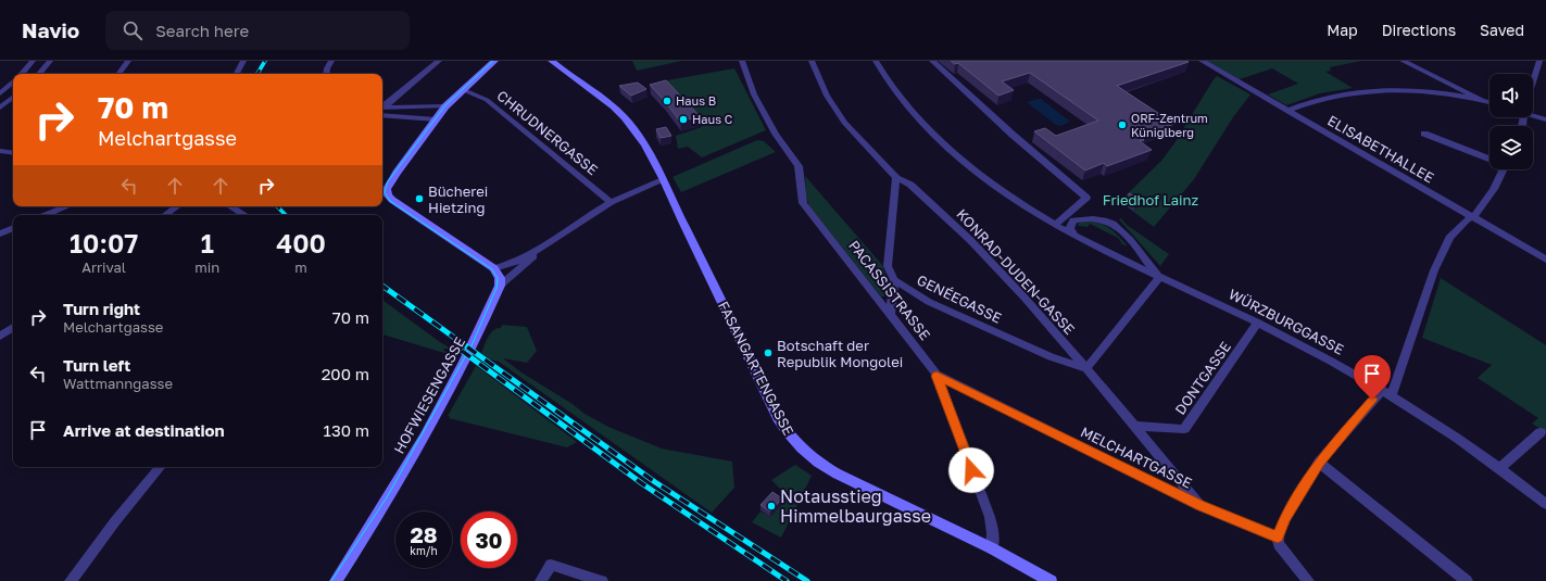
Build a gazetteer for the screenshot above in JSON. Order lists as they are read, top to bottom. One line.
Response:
{"streets":{"main road":["FASANGARTENGASSE","HOFWIESENGASSE"],"street":["CHRUDNERGASSE","ELISABETHALLEE","KONRAD-DUDEN-GASSE","PACASSISTRASSE","GENÉEGASSE","WÜRZBURGGASSE","DONTGASSE","MELCHARTGASSE"]},"crossings":[["CHRUDNERGASSE","HOFWIESENGASSE"],["KONRAD-DUDEN-GASSE","GENÉEGASSE"],["KONRAD-DUDEN-GASSE","DONTGASSE"],["KONRAD-DUDEN-GASSE","MELCHARTGASSE"],["PACASSISTRASSE","FASANGARTENGASSE"],["PACASSISTRASSE","MELCHARTGASSE"],["WÜRZBURGGASSE","DONTGASSE"],["FASANGARTENGASSE","HOFWIESENGASSE"]],"parks":["Friedhof Lainz"],"places":["Haus B","Haus C","ORF-Zentrum Küniglberg","Bücherei Hietzing","Botschaft der Republik Mongolei","Notausstieg Himmelbaurgasse"],"page":{"header":"Navio","search":"Search here","nav":["Map","Directions","Saved"],"turn":["70 m","Melchartgasse"],"eta":["10:07","Arrival","1","min","400","m"],"list":[{"name":"Turn right","note":"Melchartgasse","value":"70 m"},{"name":"Turn left","note":"Wattmanngasse","value":"200 m"},{"name":"Arrive at destination","value":"130 m"}],"speed":"28 km/h","limit":"30"}}
